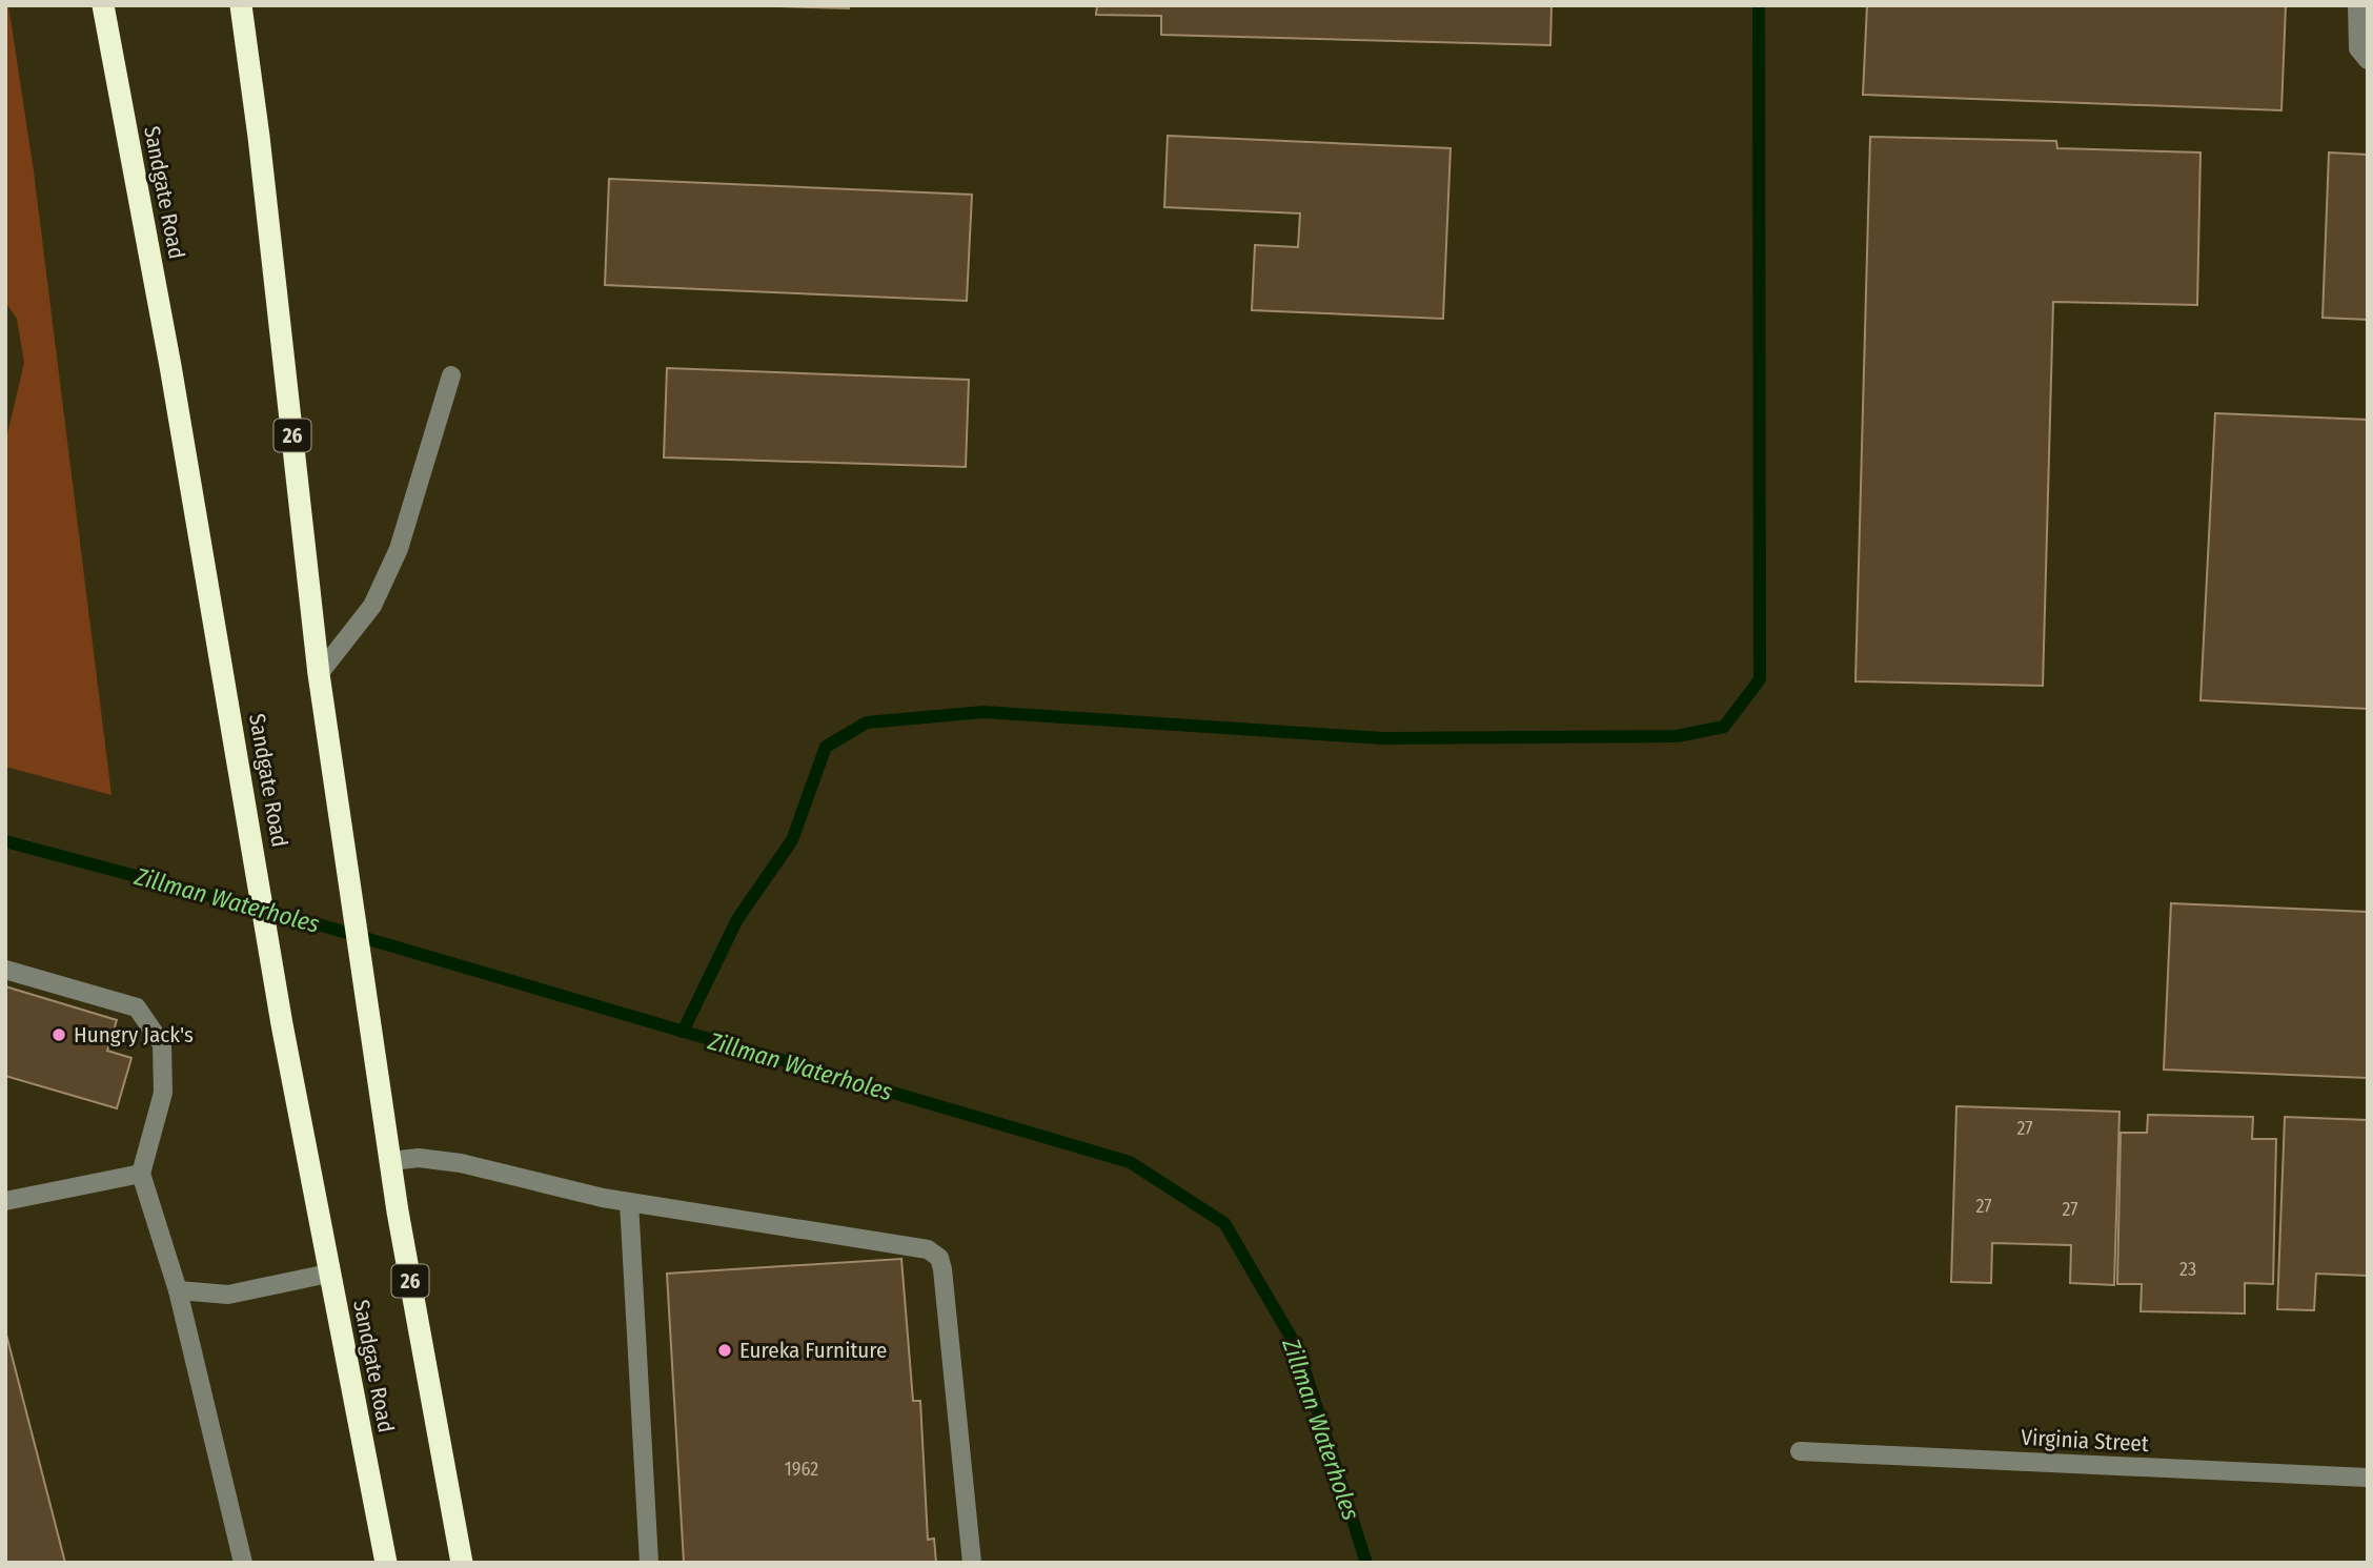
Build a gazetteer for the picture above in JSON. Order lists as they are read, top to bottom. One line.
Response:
{"streets":{"highway":["Sandgate Road","26"],"street":["Virginia Street"]},"water":["Zillman Waterholes"],"places":["Hungry Jack's","Eureka Furniture"],"house_numbers":["27","27","27","23","1962"]}
